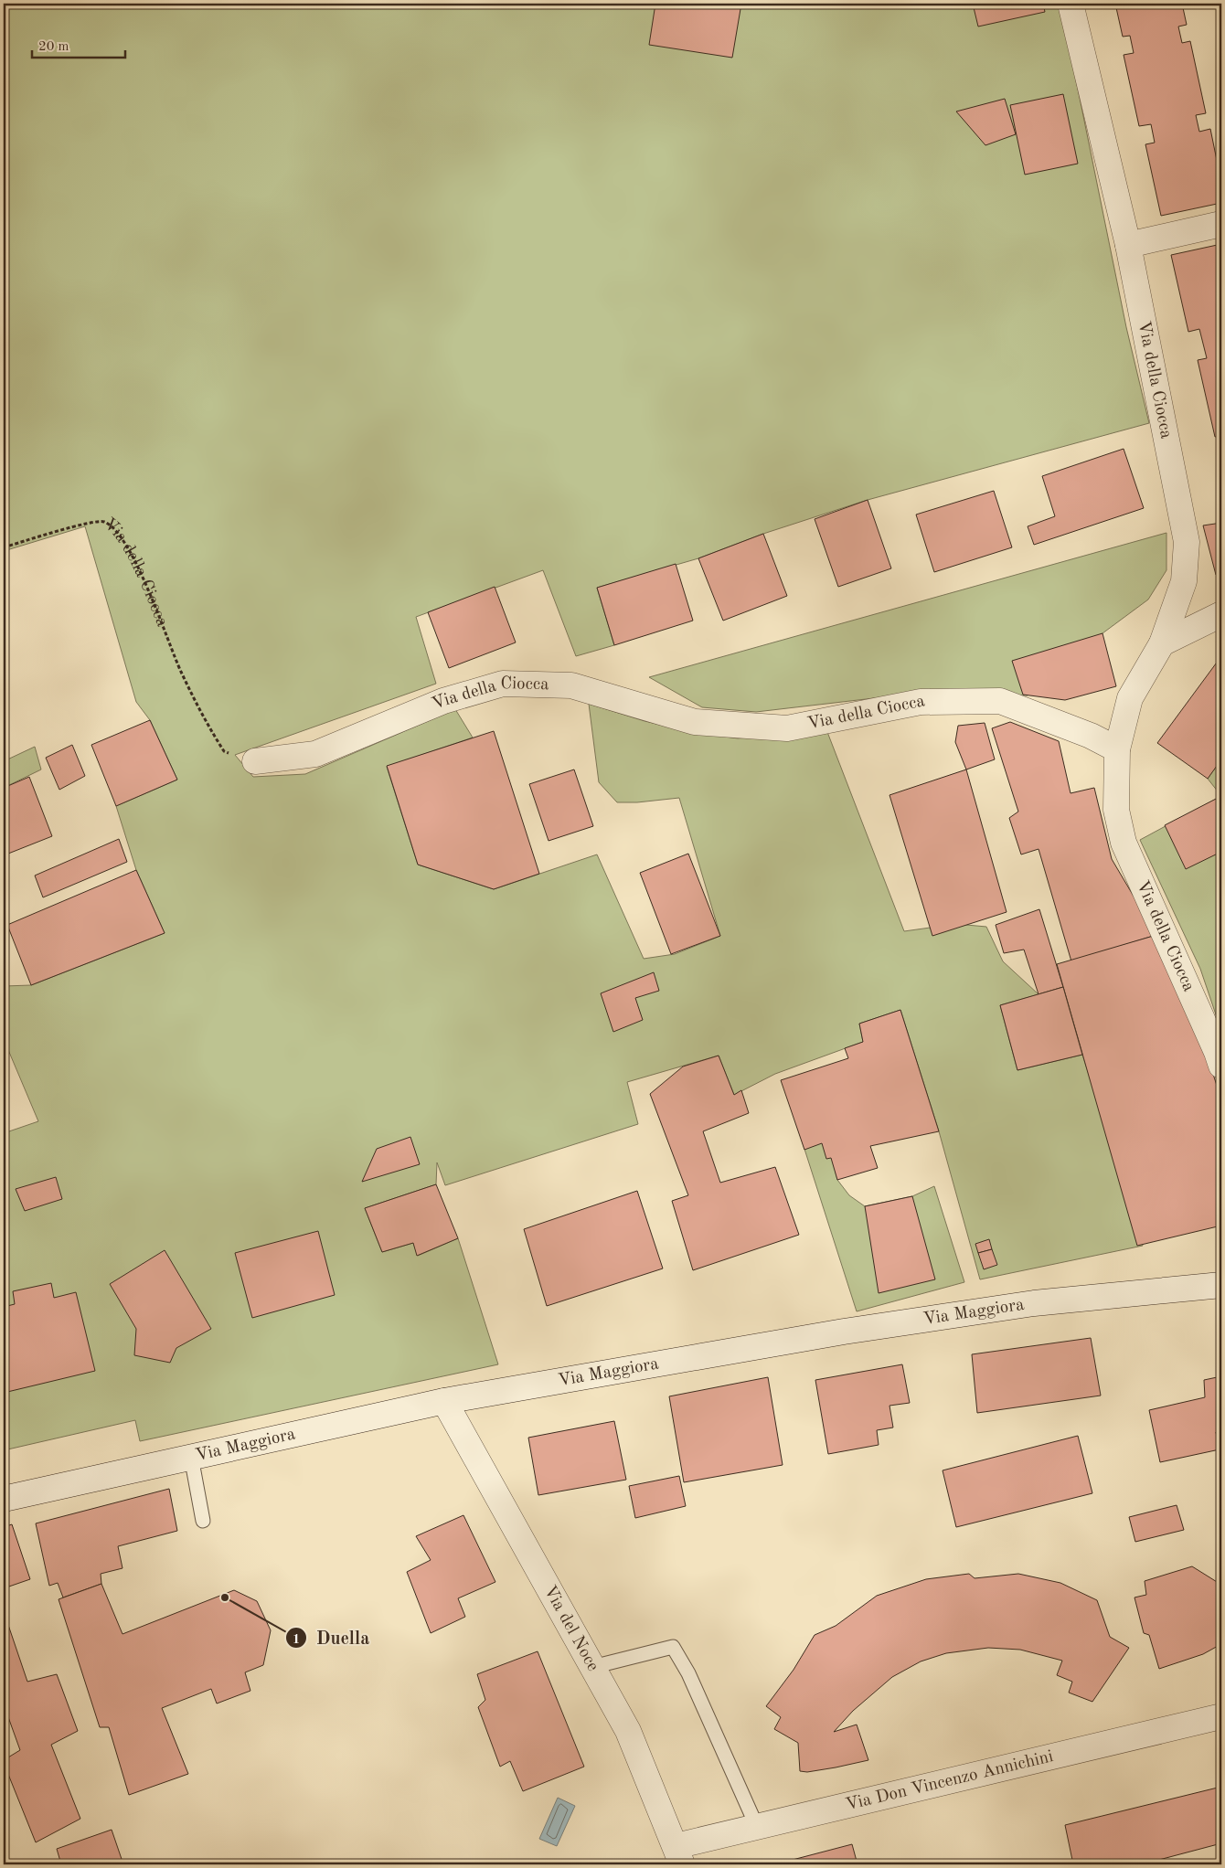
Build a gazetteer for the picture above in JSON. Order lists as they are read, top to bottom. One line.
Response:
{"streets":{"street":["Via della Ciocca","Via Maggiora","Via del Noce","Via Don Vincenzo Annichini"]},"crossings":[["Via Maggiora","Via del Noce"],["Via del Noce","Via Don Vincenzo Annichini"]],"places":["Duella"],"scale_bar":"20 m"}
